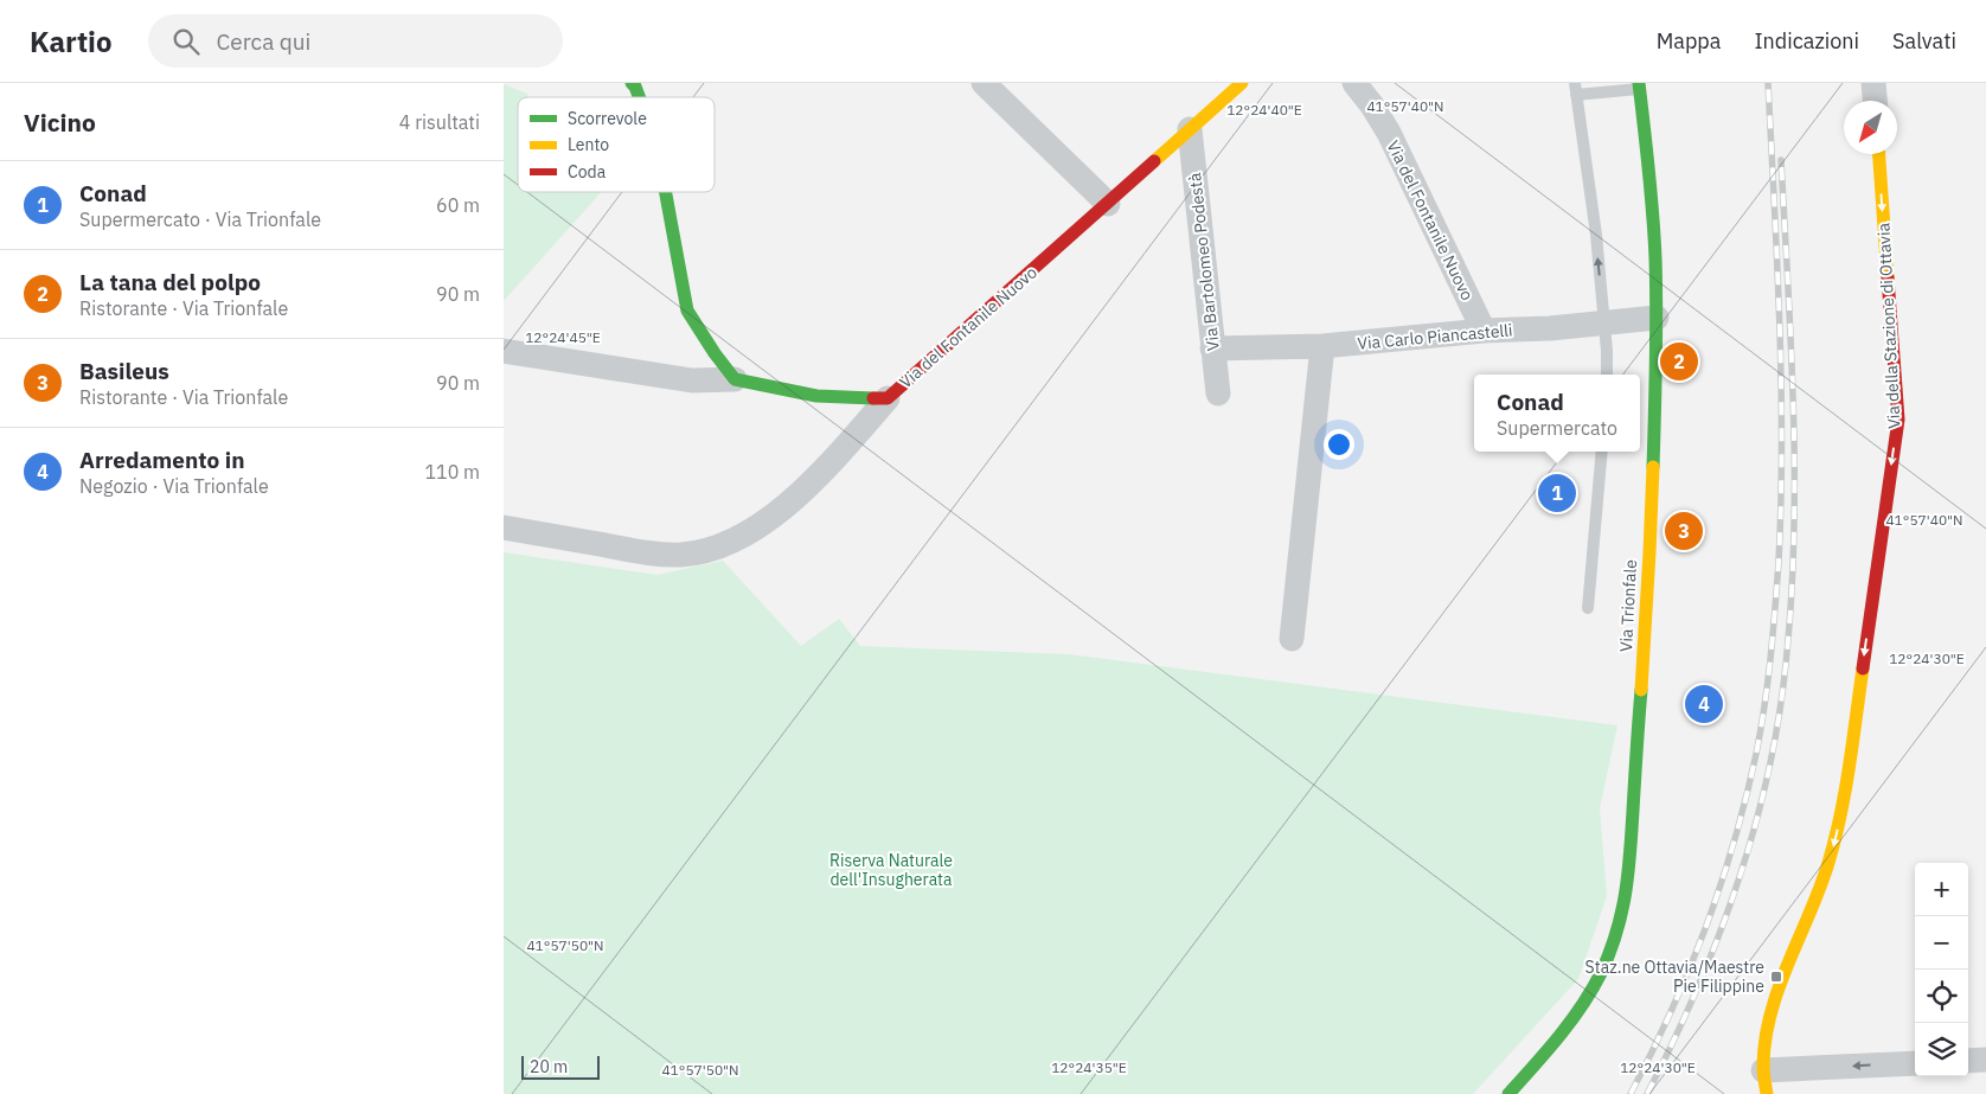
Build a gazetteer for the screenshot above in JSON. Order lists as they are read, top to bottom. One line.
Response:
{"streets":{"street":["Via del Fontanile Nuovo","Via Bartolomeo Podestà","Via della Stazione di Ottavia","Via Carlo Piancastelli","Via Trionfale"]},"crossings":[["Via del Fontanile Nuovo","Via Bartolomeo Podestà"],["Via del Fontanile Nuovo","Via Carlo Piancastelli"],["Via Bartolomeo Podestà","Via Carlo Piancastelli"],["Via Carlo Piancastelli","Via Trionfale"]],"one_way":["Via della Stazione di Ottavia"],"parks":["Riserva Naturale dell'Insugherata"],"places":{"transit":["Staz.ne Ottavia/Maestre Pie Filippine"]},"legend":["Scorrevole","Lento","Coda"],"scale_bar":"20 m","north":"bottom left","page":{"header":"Kartio","search":"Cerca qui","nav":["Mappa","Indicazioni","Salvati"],"heading":["Vicino","4 risultati"],"list":[{"mark":"1","name":"Conad","note":"Supermercato · Via Trionfale","value":"60 m"},{"mark":"2","name":"La tana del polpo","note":"Ristorante · Via Trionfale","value":"90 m"},{"mark":"3","name":"Basileus","note":"Ristorante · Via Trionfale","value":"90 m"},{"mark":"4","name":"Arredamento in","note":"Negozio · Via Trionfale","value":"110 m"}],"pins":["2","1","3","4"],"popup":["Conad","Supermercato"],"map_buttons":["+","−"],"scale":"20 m"},"coordinates":["41°57'40\"N","12°24'40\"E","12°24'45\"E","12°24'30\"E","41°57'50\"N","12°24'35\"E"]}
